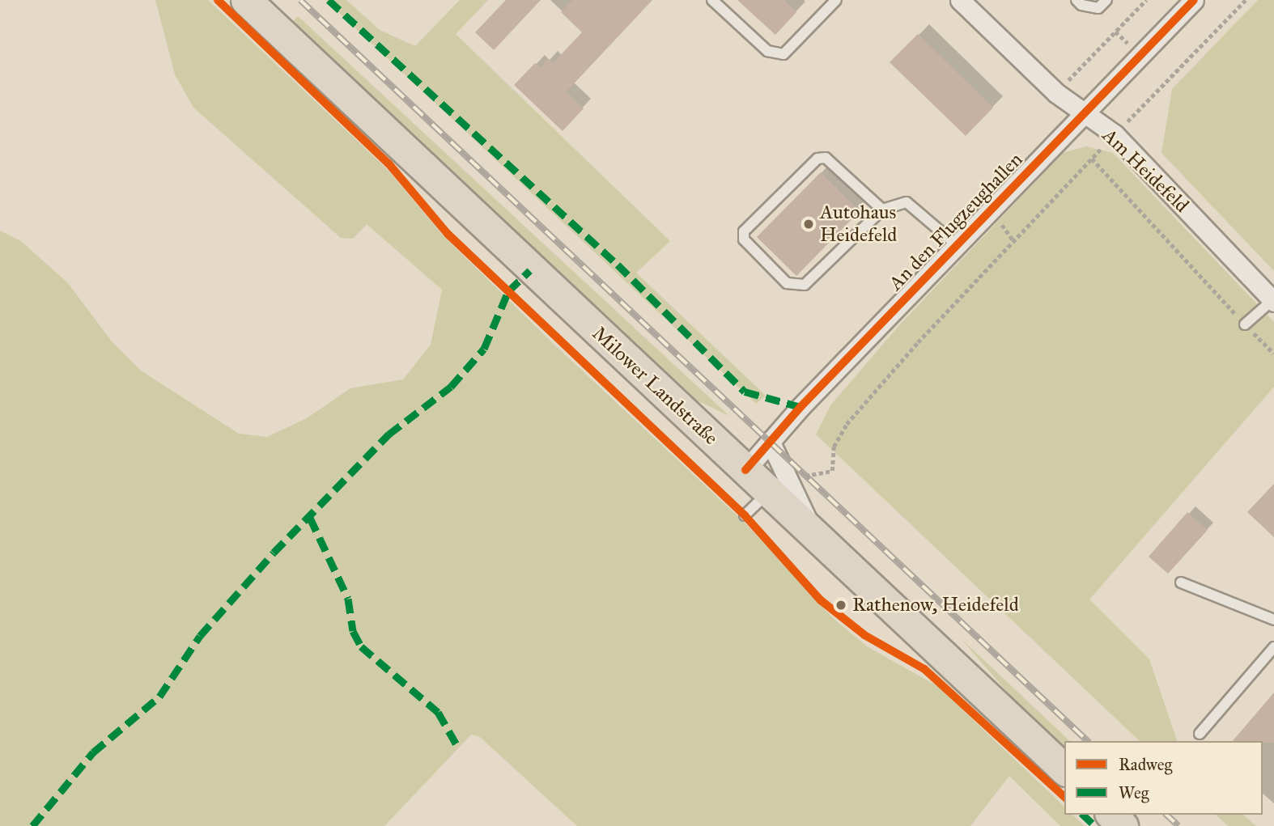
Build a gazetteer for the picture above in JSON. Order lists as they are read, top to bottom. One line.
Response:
{"streets":{"main road":["Milower Landstraße"],"street":["Am Heidefeld","An den Flugzeughallen"]},"crossings":[["Am Heidefeld","An den Flugzeughallen"],["An den Flugzeughallen","Milower Landstraße"]],"places":["Autohaus Heidefeld","Rathenow, Heidefeld"],"legend":["Radweg","Weg"]}
